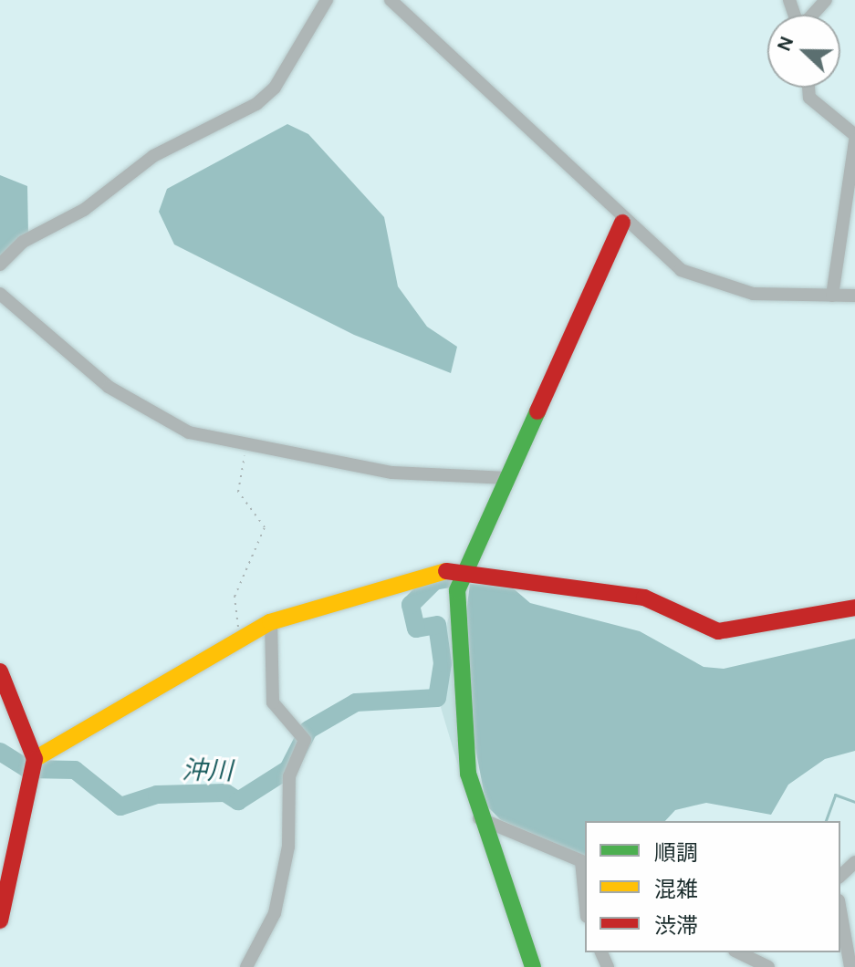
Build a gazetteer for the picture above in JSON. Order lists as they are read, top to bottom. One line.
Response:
{"water":["沖川"],"legend":["順調","混雑","渋滞"],"north":"left"}
